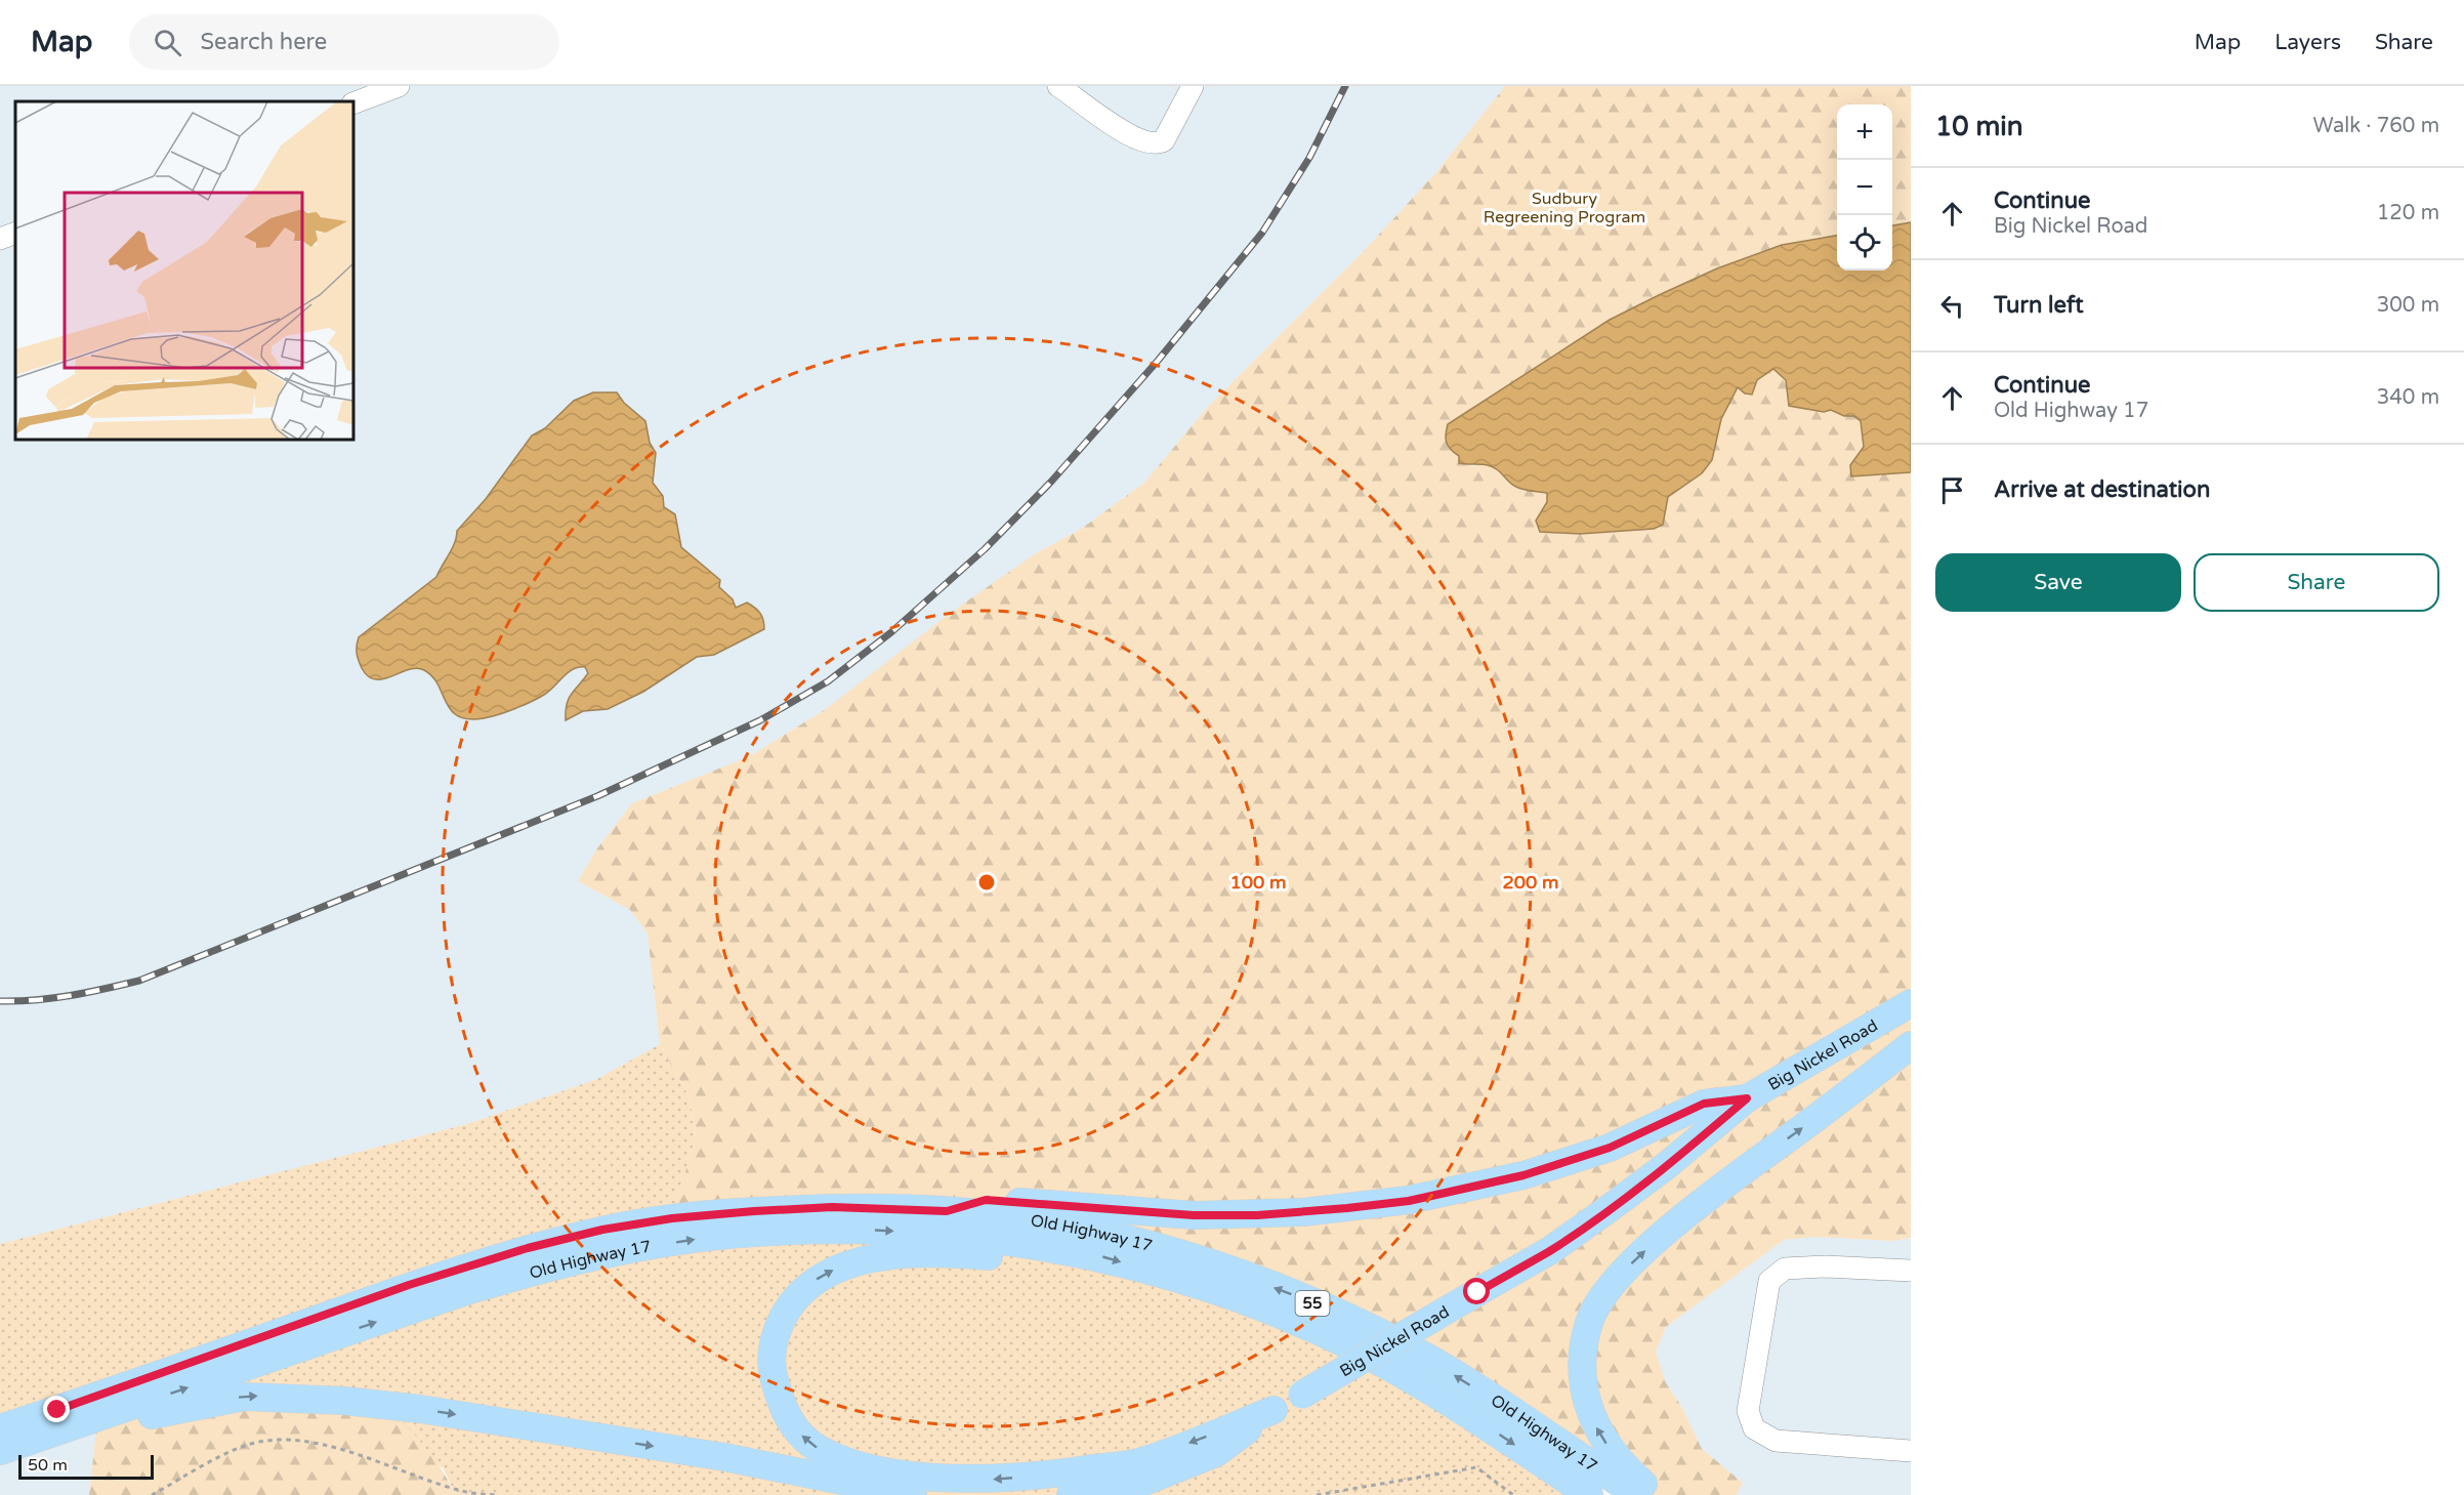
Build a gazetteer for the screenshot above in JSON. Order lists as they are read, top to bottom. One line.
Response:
{"streets":{"main road":["Big Nickel Road","Old Highway 17","55"]},"parks":["Sudbury Regreening Program"],"scale_bar":"50 m","page":{"header":"Map","search":"Search here","nav":["Map","Layers","Share"],"heading":["10 min","Walk · 760 m"],"map_buttons":["+","−"],"list":[["Continue","Big Nickel Road","120 m"],["Turn left","300 m"],["Continue","Old Highway 17","340 m"],"Arrive at destination"],"buttons":["Save","Share"],"scale":"50 m"},"rings":["100 m","200 m"]}
